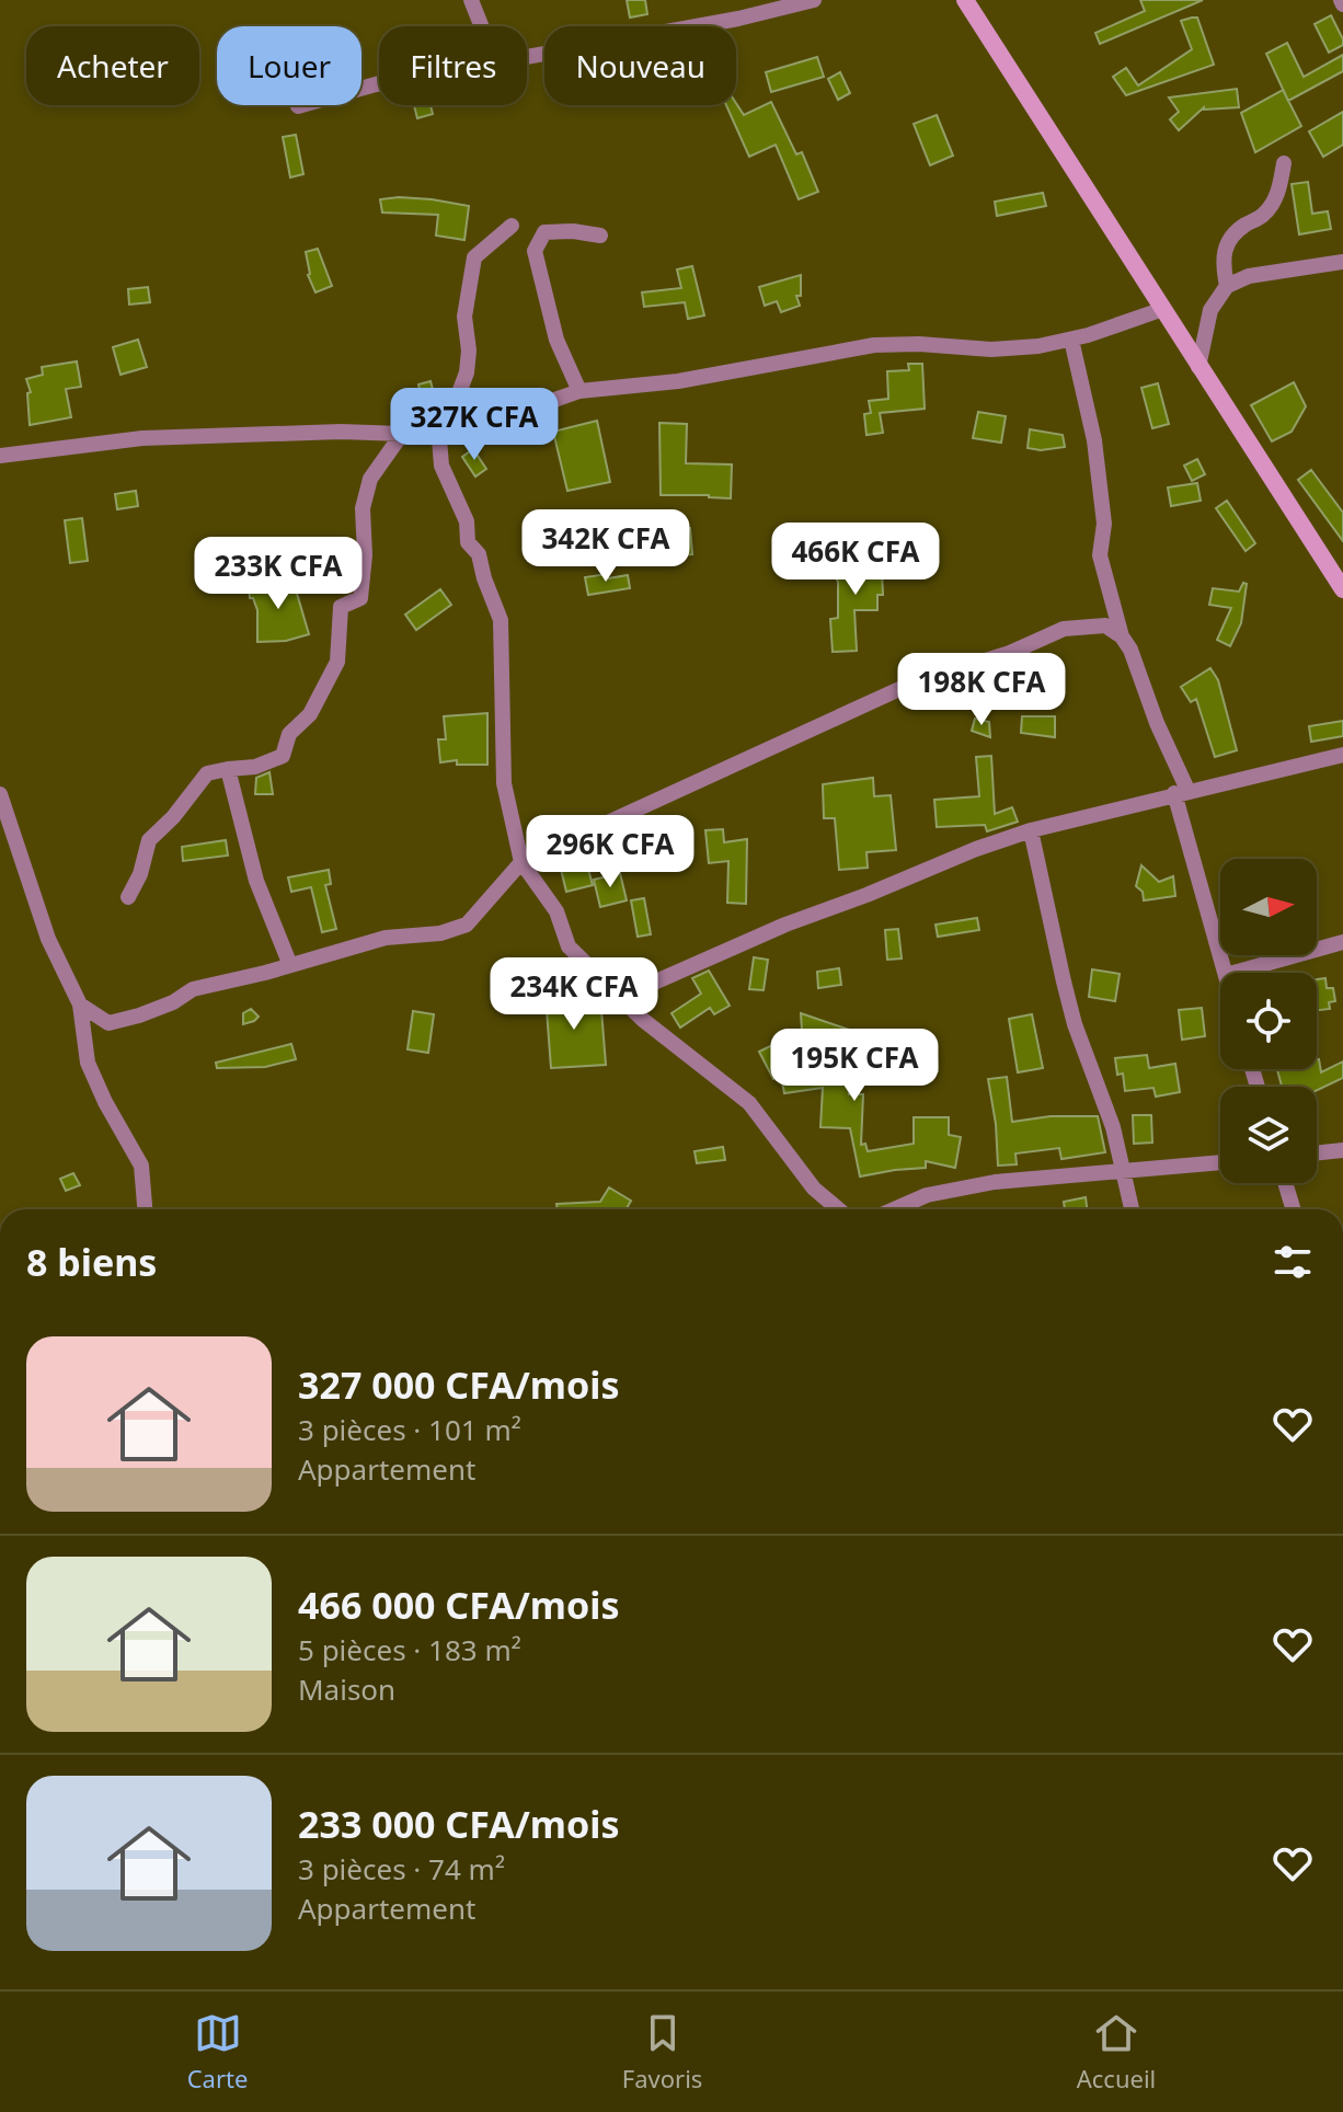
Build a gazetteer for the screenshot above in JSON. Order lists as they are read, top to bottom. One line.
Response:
{"north":"right","page":{"chip":["Acheter","Louer","Filtres","Nouveau"],"price":["327K CFA","342K CFA","466K CFA","233K CFA","198K CFA","296K CFA","234K CFA","195K CFA"],"heading":"8 biens","list":[{"name":"327 000 CFA/mois","note":"3 pièces · 101 m² · Appartement"},{"name":"466 000 CFA/mois","note":"5 pièces · 183 m² · Maison"},{"name":"233 000 CFA/mois","note":"3 pièces · 74 m² · Appartement"}],"tabs":["Carte","Favoris","Accueil"]}}
